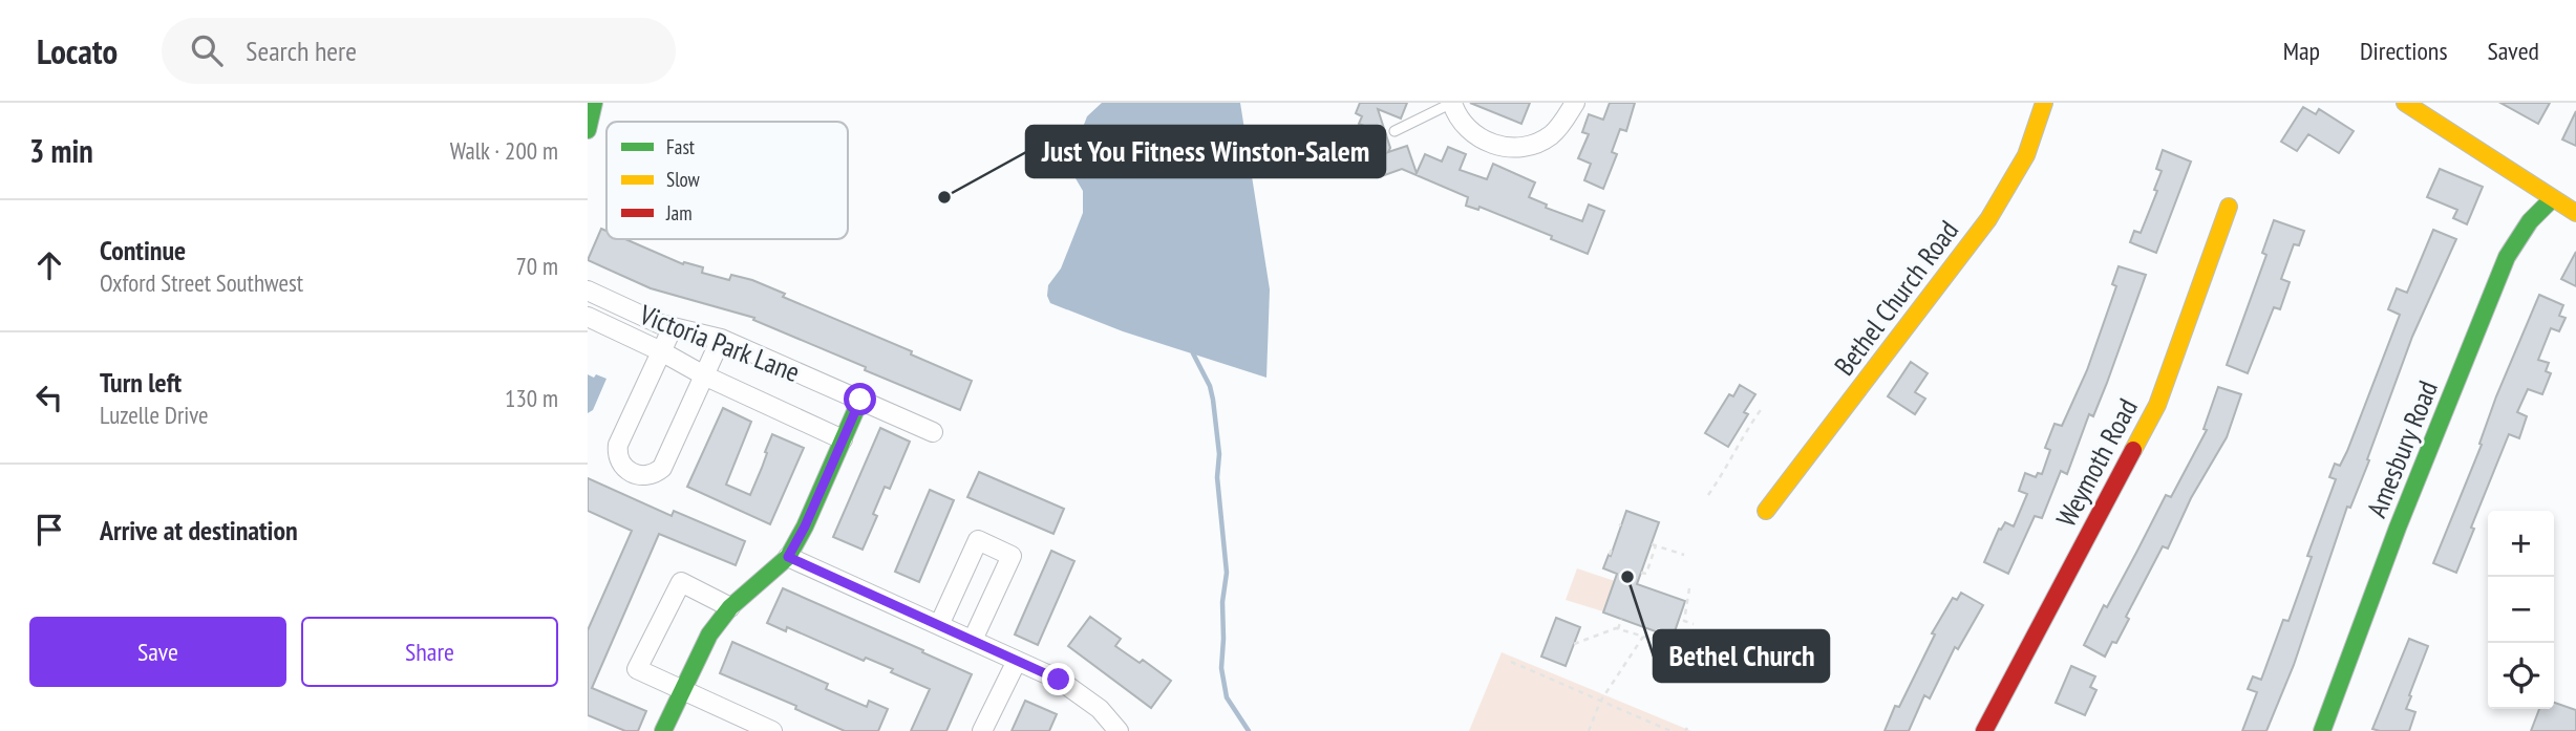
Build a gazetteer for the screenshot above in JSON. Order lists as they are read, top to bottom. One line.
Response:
{"streets":{"street":["Bethel Church Road","Victoria Park Lane","Amesbury Road","Weymoth Road"]},"places":["Just You Fitness Winston-Salem","Bethel Church"],"legend":["Fast","Slow","Jam"],"page":{"header":"Locato","search":"Search here","nav":["Map","Directions","Saved"],"heading":["3 min","Walk · 200 m"],"list":[["Continue","Oxford Street Southwest","70 m"],["Turn left","Luzelle Drive","130 m"],"Arrive at destination"],"map_buttons":["+","−"],"buttons":["Save","Share"]}}
